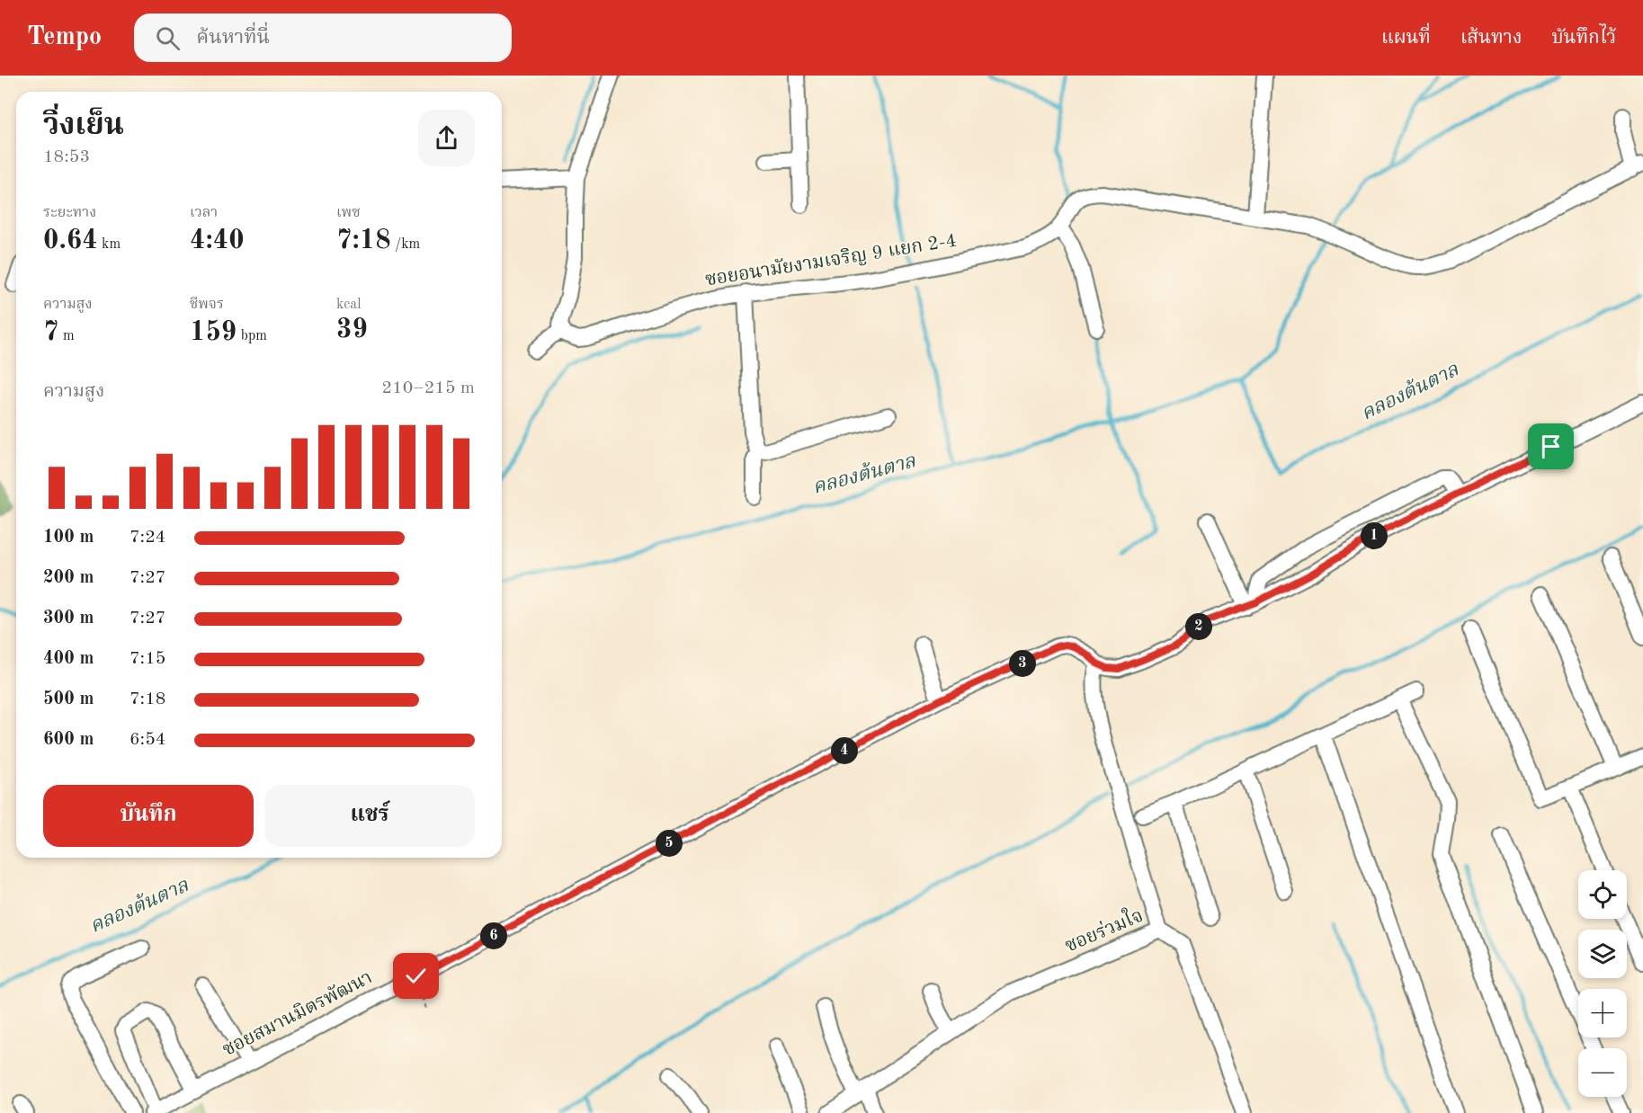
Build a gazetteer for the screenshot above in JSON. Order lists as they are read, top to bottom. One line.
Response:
{"streets":{"street":["ซอยอนามัยงามเจริญ 9 แยก 2-4","ซอยร่วมใจ","ซอยสมานมิตรพัฒนา"]},"crossings":[["ซอยร่วมใจ","ซอยสมานมิตรพัฒนา"]],"water":["คลองต้นตาล"],"page":{"header":"Tempo","search":"ค้นหาที่นี่","nav":["แผนที่","เส้นทาง","บันทึกไว้"],"heading":["วิ่งเย็น","18:53"],"stats":[["ระยะทาง","0.64 km"],["เวลา","4:40"],["เพซ","7:18 /km"],["ความสูง","7 m"],["ชีพจร","159 bpm"],["kcal","39"]],"chart":["ความสูง","210–215 m"],"list":[{"name":"100 m","note":"7:24"},{"name":"200 m","note":"7:27"},{"name":"300 m","note":"7:27"},{"name":"400 m","note":"7:15"},{"name":"500 m","note":"7:18"},{"name":"600 m","note":"6:54"}],"pins":["1","2","3","4","5","6"],"buttons":["บันทึก","แชร์"],"map_buttons":["+","−"]}}
